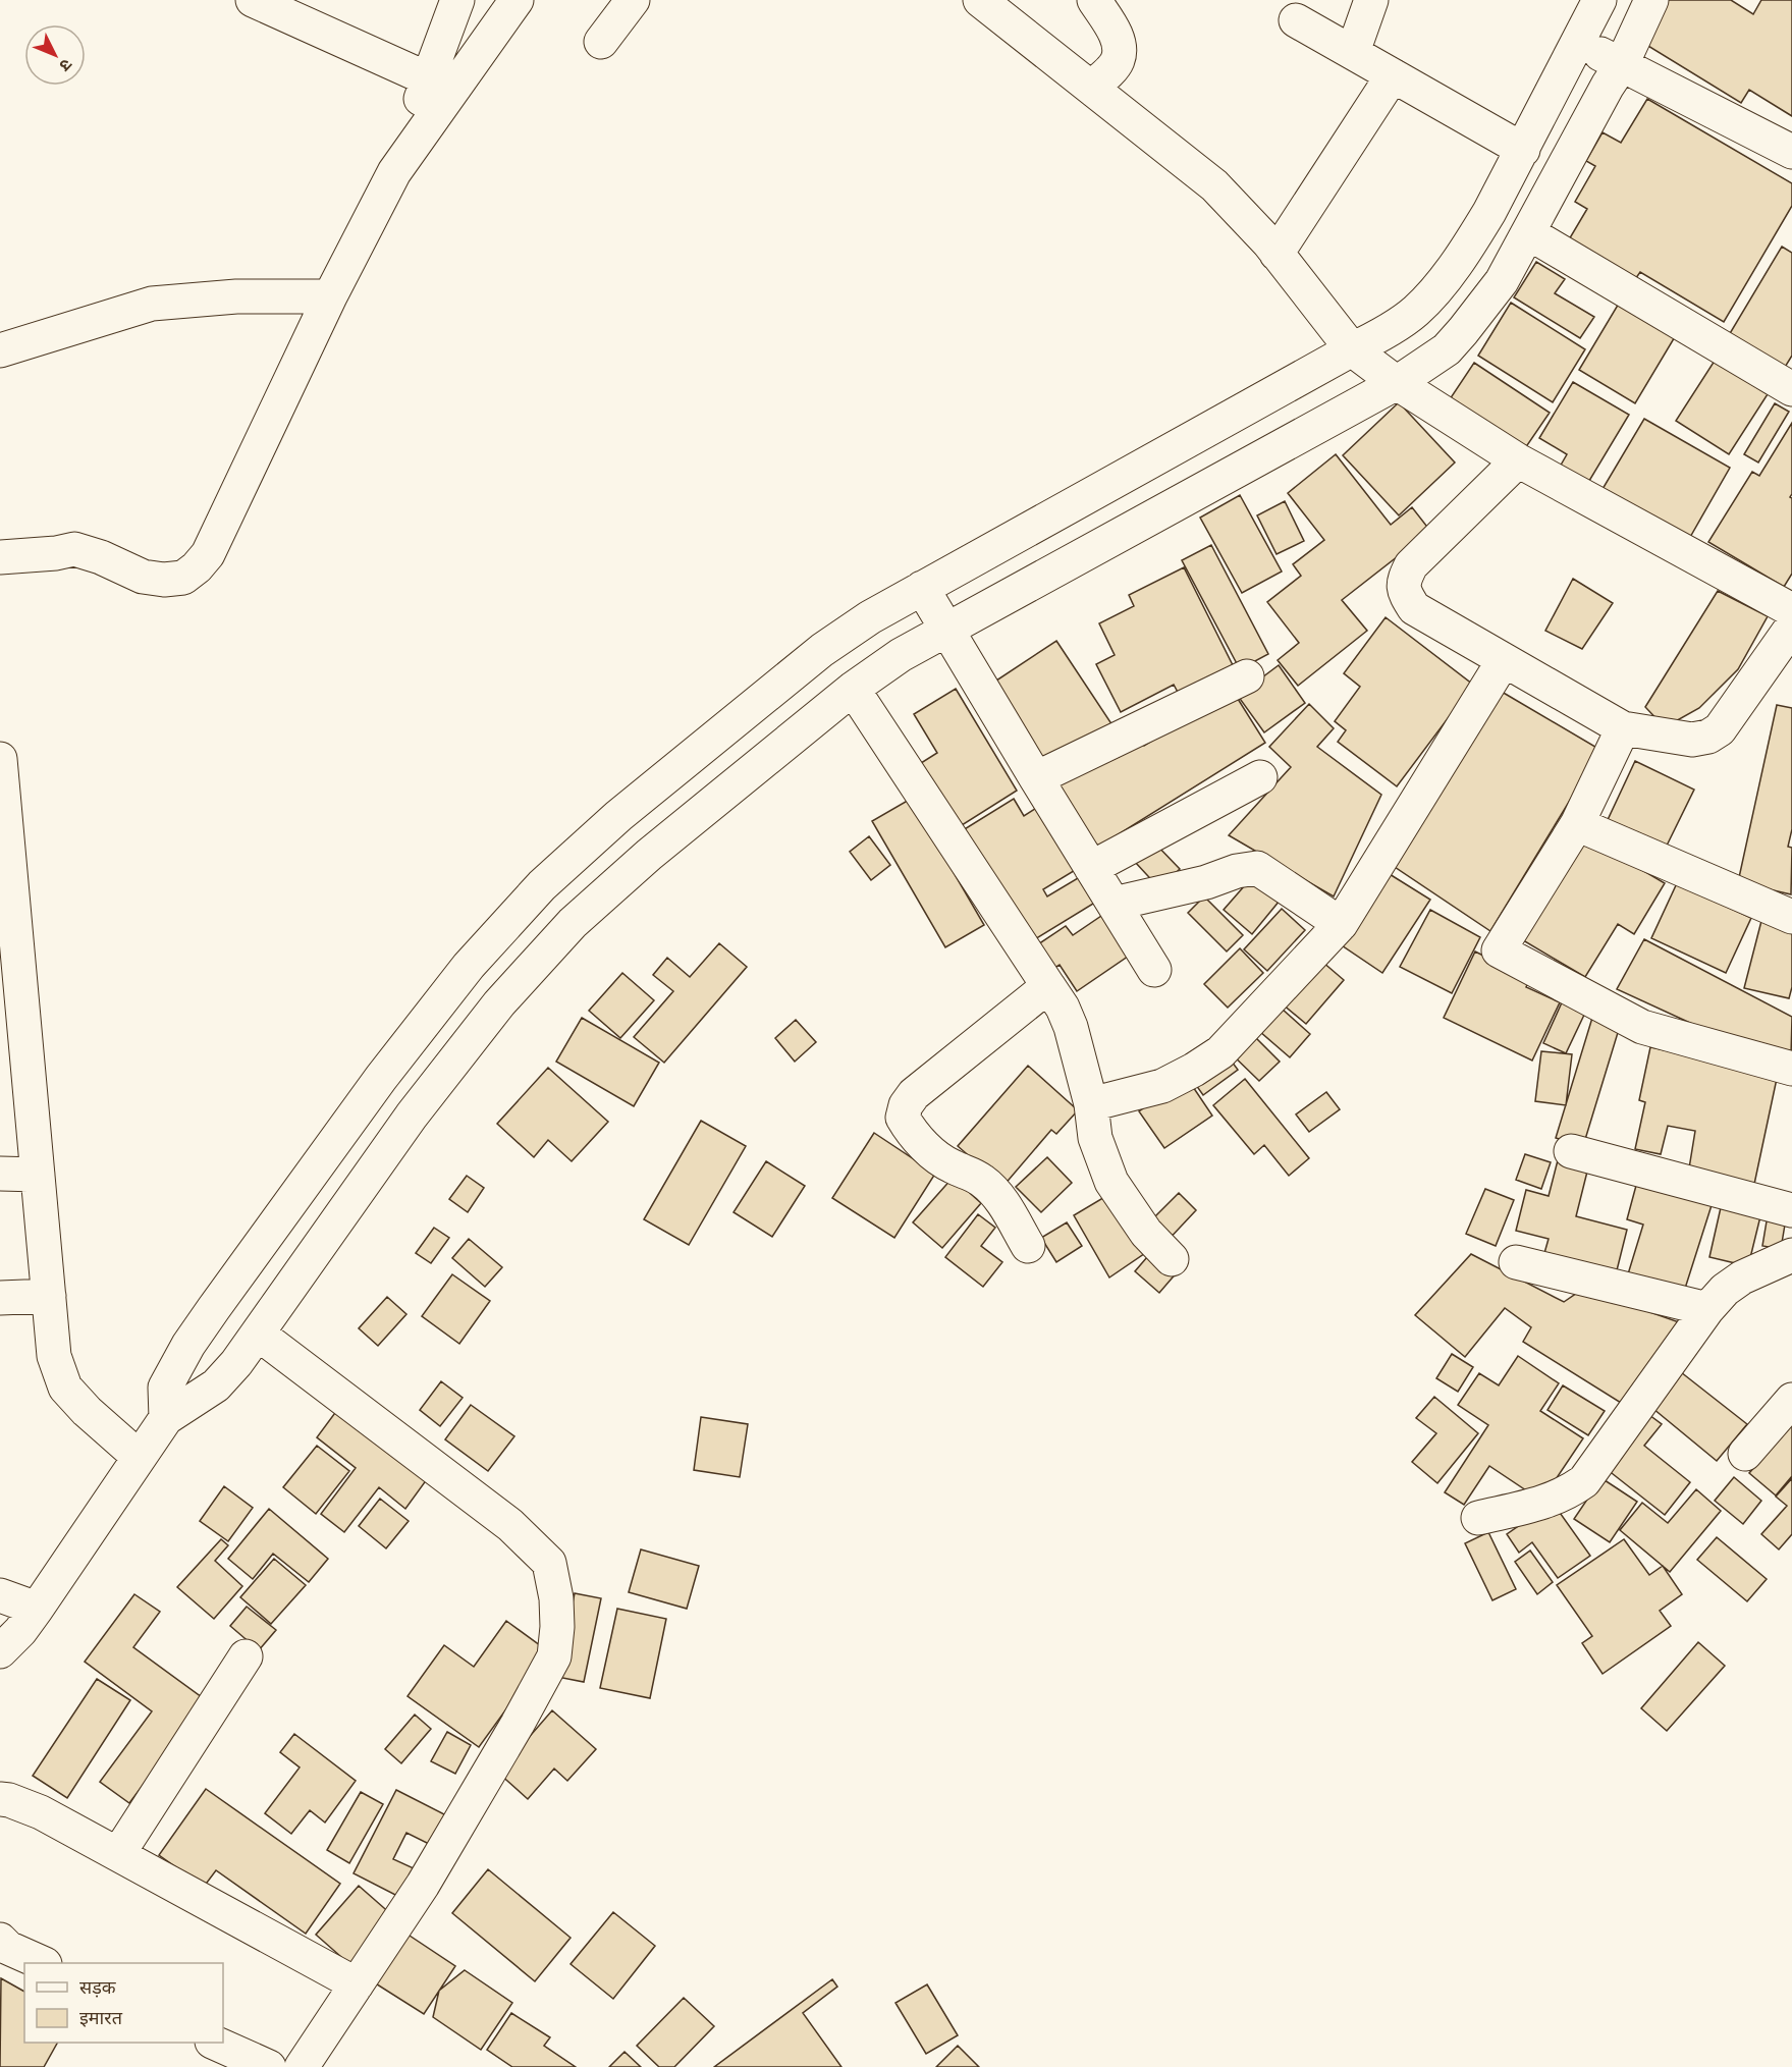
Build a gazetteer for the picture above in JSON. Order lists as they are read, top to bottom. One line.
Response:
{"legend":["सड़क","इमारत"],"north":"bottom right"}
